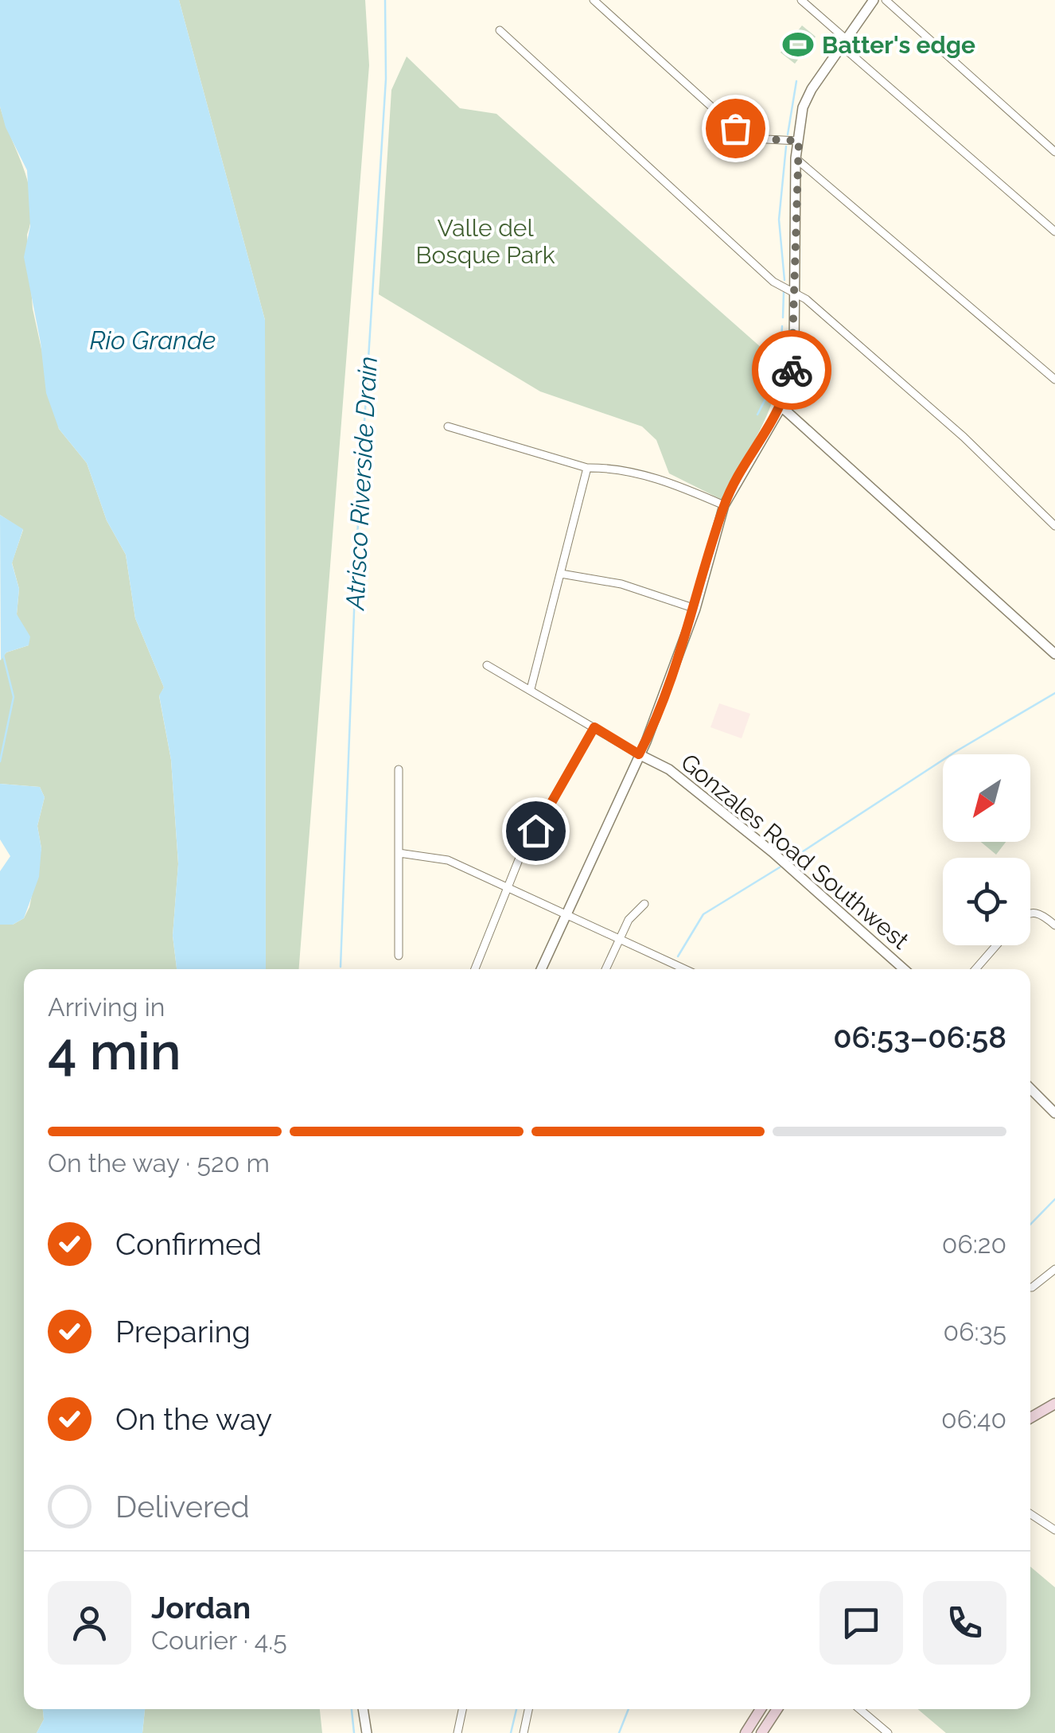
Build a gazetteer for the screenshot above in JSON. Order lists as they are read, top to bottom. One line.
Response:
{"streets":{"street":["Gonzales Road Southwest"]},"water":["Rio Grande","Atrisco Riverside Drain"],"parks":["Valle del Bosque Park"],"places":{"sports":["Batter's edge"]},"north":"bottom left","page":{"heading":["4 min","Arriving in","06:53–06:58"],"panel":["Jordan","Courier · 4.5"],"bar":"On the way · 520 m","list":[["Confirmed","06:20"],["Preparing","06:35"],["On the way","06:40"],"Delivered"]}}
